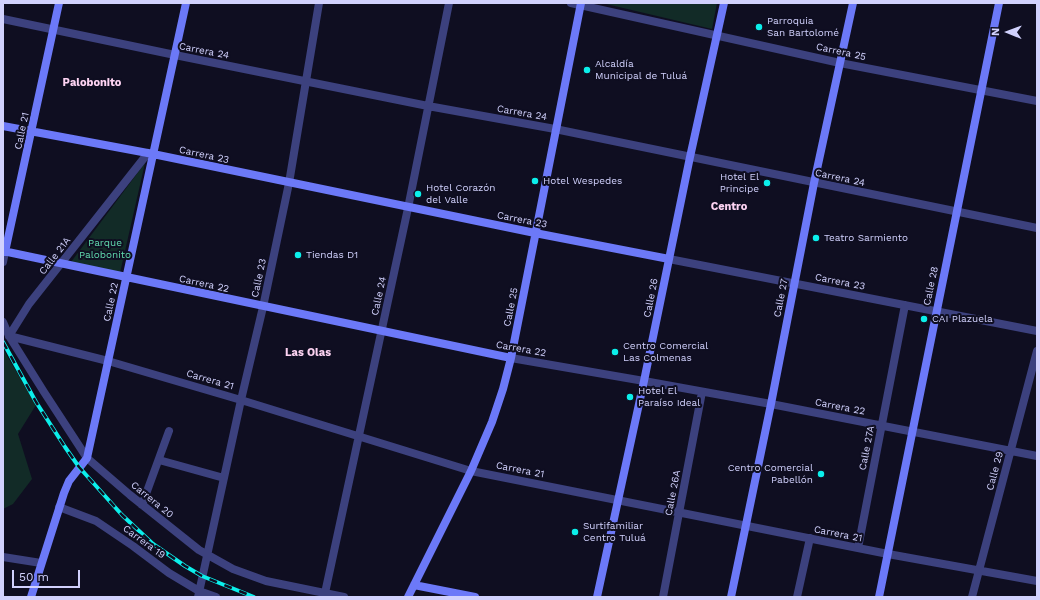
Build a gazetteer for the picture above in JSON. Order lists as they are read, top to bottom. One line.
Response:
{"streets":{"street":["Carrera 24","Carrera 25","Calle 21","Carrera 23","Calle 21A","Calle 23","Carrera 22","Calle 28","Calle 24","Calle 26","Calle 27","Calle 22","Calle 25","Carrera 21","Calle 27A","Calle 29","Calle 26A","Carrera 20","Carrera 19"]},"crossings":[["Carrera 24","Calle 21"],["Carrera 24","Calle 23"],["Carrera 24","Calle 28"],["Carrera 24","Calle 24"],["Carrera 24","Calle 26"],["Carrera 24","Calle 27"],["Carrera 24","Calle 22"],["Carrera 24","Calle 25"],["Carrera 25","Calle 28"],["Carrera 25","Calle 26"],["Carrera 25","Calle 27"],["Carrera 25","Calle 25"],["Calle 21","Carrera 23"],["Calle 21","Carrera 22"],["Carrera 23","Calle 21A"],["Carrera 23","Calle 23"],["Carrera 23","Calle 28"],["Carrera 23","Calle 24"],["Carrera 23","Calle 26"],["Carrera 23","Calle 27"],["Carrera 23","Calle 22"],["Carrera 23","Calle 25"],["Carrera 23","Calle 27A"],["Calle 21A","Carrera 22"],["Calle 21A","Calle 22"],["Calle 21A","Carrera 21"],["Calle 21A","Carrera 20"],["Calle 23","Carrera 22"],["Calle 23","Carrera 21"],["Calle 23","Carrera 20"],["Calle 23","Carrera 19"],["Carrera 22","Calle 28"],["Carrera 22","Calle 24"],["Carrera 22","Calle 26"],["Carrera 22","Calle 27"],["Carrera 22","Calle 22"],["Carrera 22","Calle 25"],["Carrera 22","Calle 27A"],["Carrera 22","Calle 29"],["Carrera 22","Calle 26A"],["Calle 28","Carrera 21"],["Calle 24","Carrera 21"],["Calle 24","Carrera 20"],["Calle 26","Carrera 21"],["Calle 27","Carrera 21"],["Calle 22","Carrera 21"],["Calle 22","Carrera 20"],["Calle 22","Carrera 19"],["Calle 25","Carrera 21"],["Carrera 21","Calle 27A"],["Carrera 21","Calle 29"],["Carrera 21","Calle 26A"],["Carrera 21","Carrera 20"]],"districts":["Palobonito","Centro","Las Olas"],"parks":["Parque Palobonito"],"places":["Parroquia San Bartolomé","Alcaldía Municipal de Tuluá","Hotel Wespedes","Hotel El Principe","Hotel Corazón del Valle","Teatro Sarmiento","Tiendas D1","CAI Plazuela","Centro Comercial Las Colmenas","Hotel El Paraíso Ideal","Centro Comercial Pabellón","Surtifamiliar Centro Tuluá"],"scale_bar":"50 m","north":"left"}
